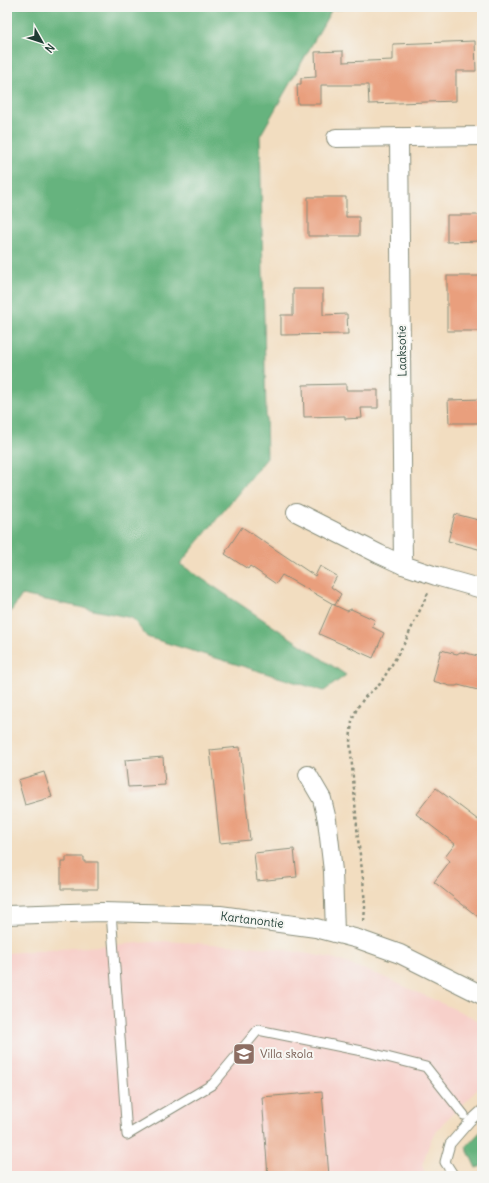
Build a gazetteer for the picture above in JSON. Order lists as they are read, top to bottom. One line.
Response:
{"streets":{"street":["Laaksotie","Kartanontie"]},"places":{"school or university":["Villa skola"]},"north":"bottom right"}
